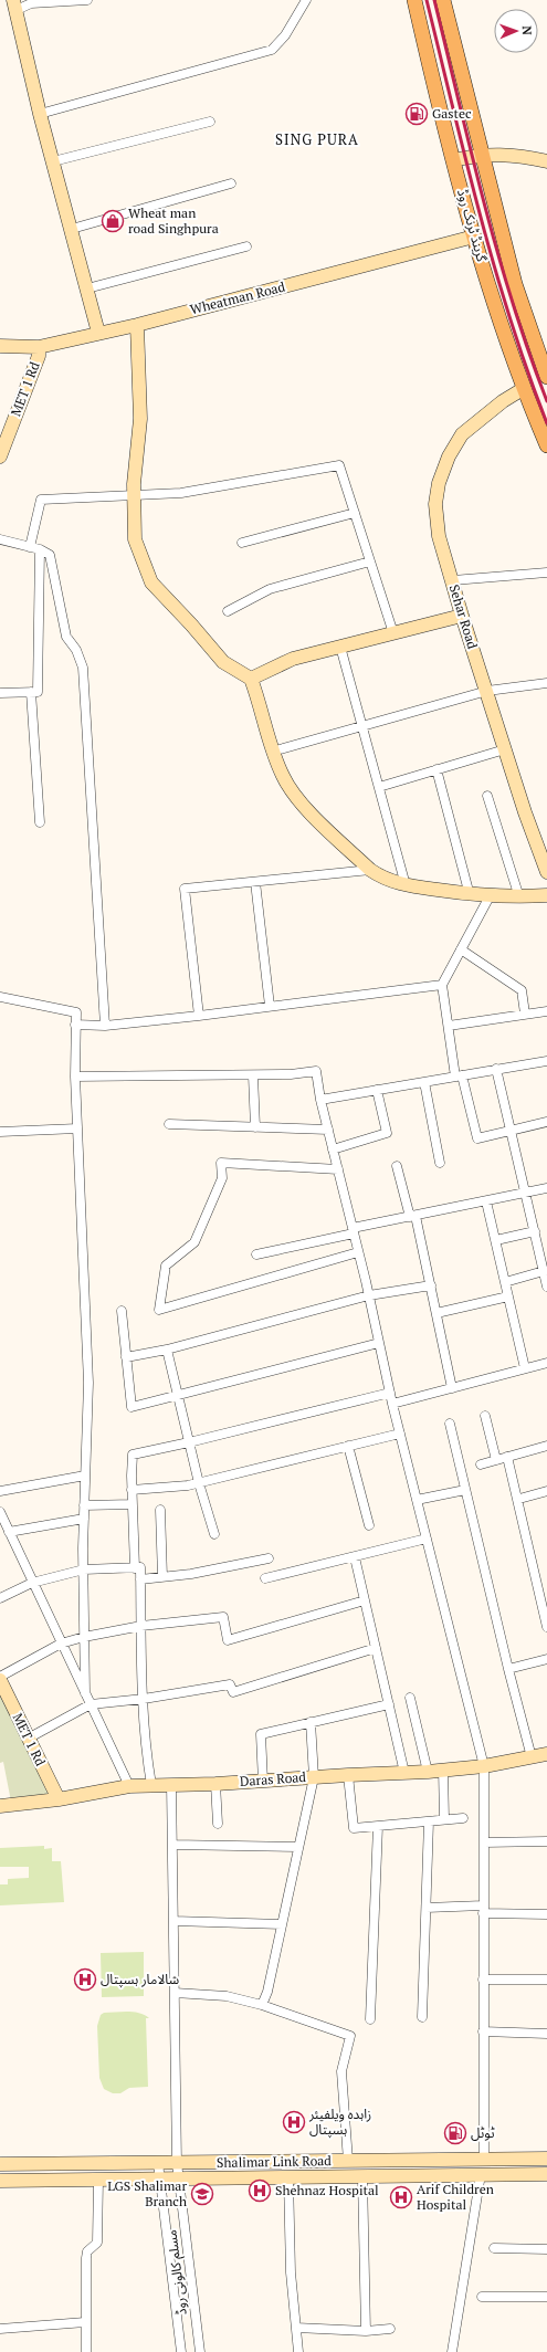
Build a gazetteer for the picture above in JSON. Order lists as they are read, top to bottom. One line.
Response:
{"streets":{"main road":["گرینڈ ٹرنک روڈ"],"street":["Wheatman Road","MET 1 Rd","Sehar Road","Daras Road","Shalimar Link Road","مسلم کالونی روڈ"]},"crossings":[["گرینڈ ٹرنک روڈ","Wheatman Road"],["گرینڈ ٹرنک روڈ","Sehar Road"],["Wheatman Road","MET 1 Rd"],["MET 1 Rd","Daras Road"],["Daras Road","مسلم کالونی روڈ"],["Shalimar Link Road","مسلم کالونی روڈ"]],"districts":["SING PURA"],"places":{"fuel station":["Gastec","ٹوٹل"],"shop":["Wheat man road Singhpura"],"hospital":["شالامار ہسپتال","زاہدہ ویلفیئر ہسپتال","Shehnaz Hospital","Arif Children Hospital"],"school or university":["LGS Shalimar Branch"]},"north":"right"}
